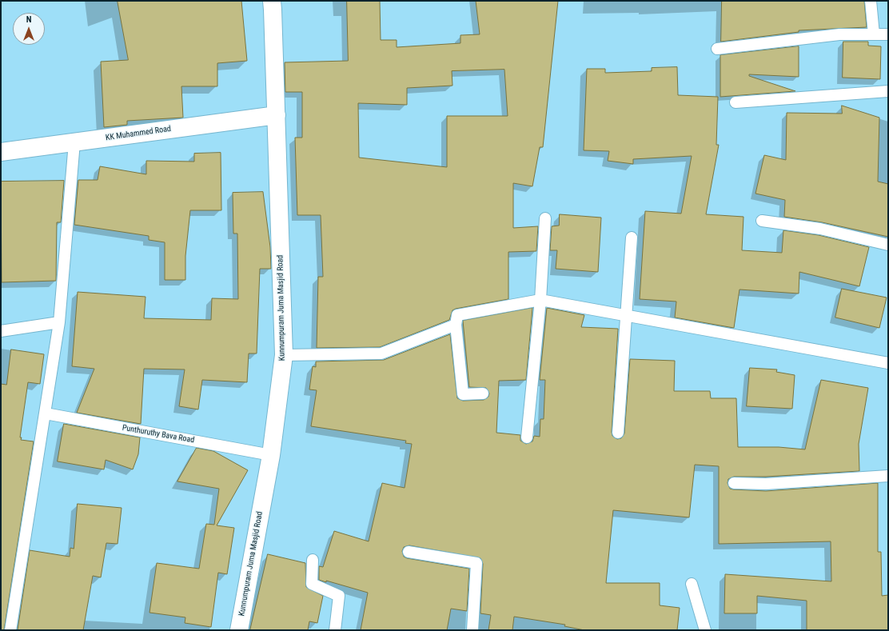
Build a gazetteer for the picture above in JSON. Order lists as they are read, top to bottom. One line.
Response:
{"streets":{"street":["KK Muhammed Road","Kunnumpuram Juma Masjid Road"],"lane":["Punthuruthy Bava Road"]},"crossings":[["KK Muhammed Road","Kunnumpuram Juma Masjid Road"],["Kunnumpuram Juma Masjid Road","Punthuruthy Bava Road"]],"north":"top"}
